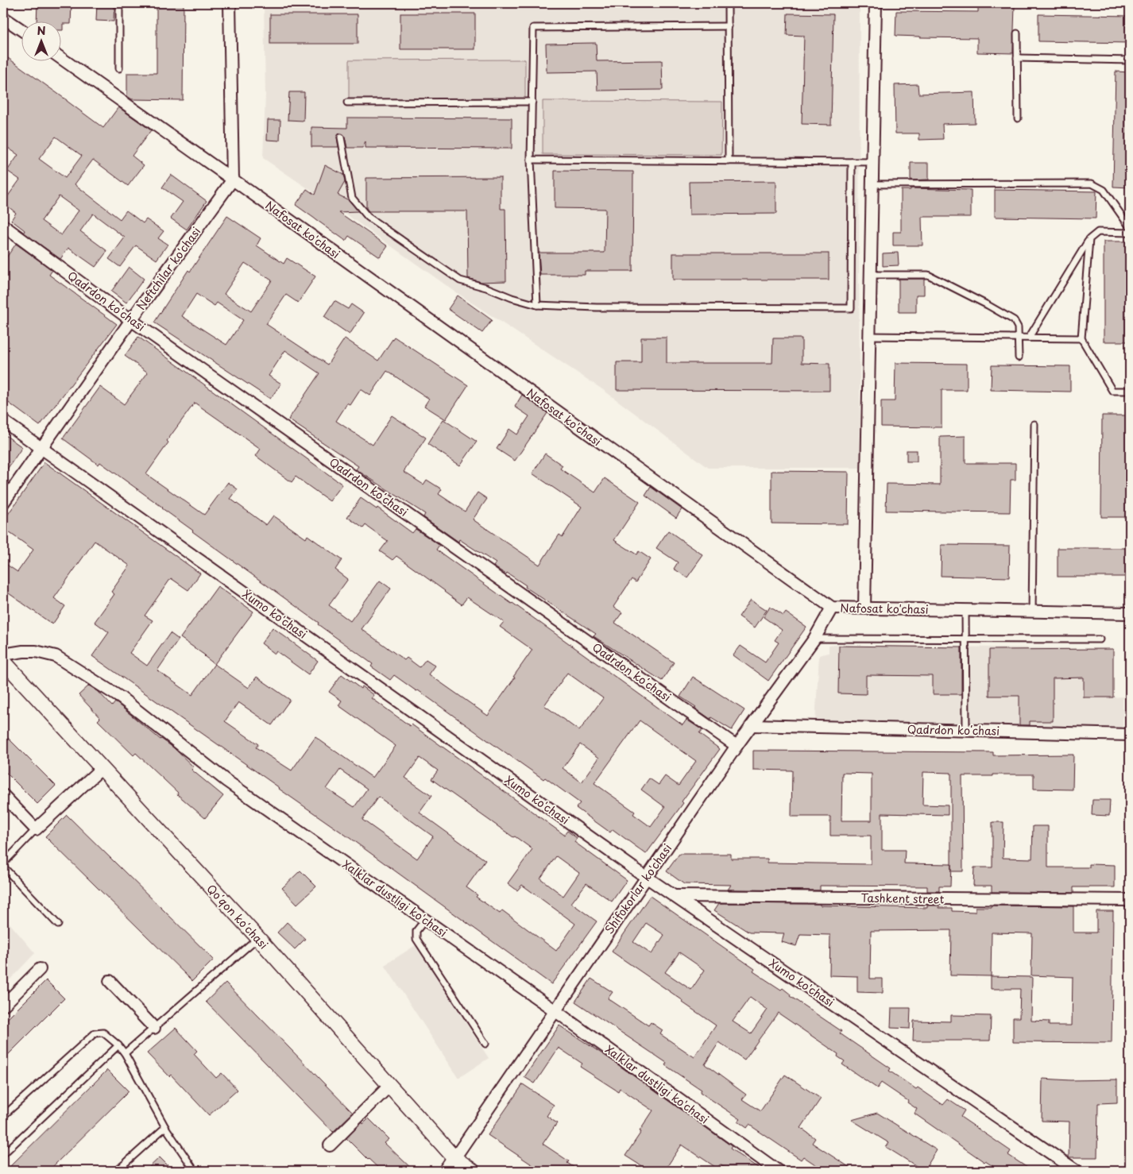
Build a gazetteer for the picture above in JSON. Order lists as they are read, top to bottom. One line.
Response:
{"streets":{"street":["Nafosat ko'chasi","Neftchilar ko'chasi","Qadrdon koʻchasi","Xumo ko'chasi","Shifokorlar ko'chasi","Xalklar dustligi ko'chasi","Tashkent street","Qoʻqon koʻchasi"]},"crossings":[["Nafosat ko'chasi","Neftchilar ko'chasi"],["Nafosat ko'chasi","Shifokorlar ko'chasi"],["Neftchilar ko'chasi","Qadrdon koʻchasi"],["Neftchilar ko'chasi","Xumo ko'chasi"],["Qadrdon koʻchasi","Shifokorlar ko'chasi"],["Xumo ko'chasi","Shifokorlar ko'chasi"],["Xumo ko'chasi","Tashkent street"],["Shifokorlar ko'chasi","Xalklar dustligi ko'chasi"],["Shifokorlar ko'chasi","Qoʻqon koʻchasi"]],"north":"top"}
